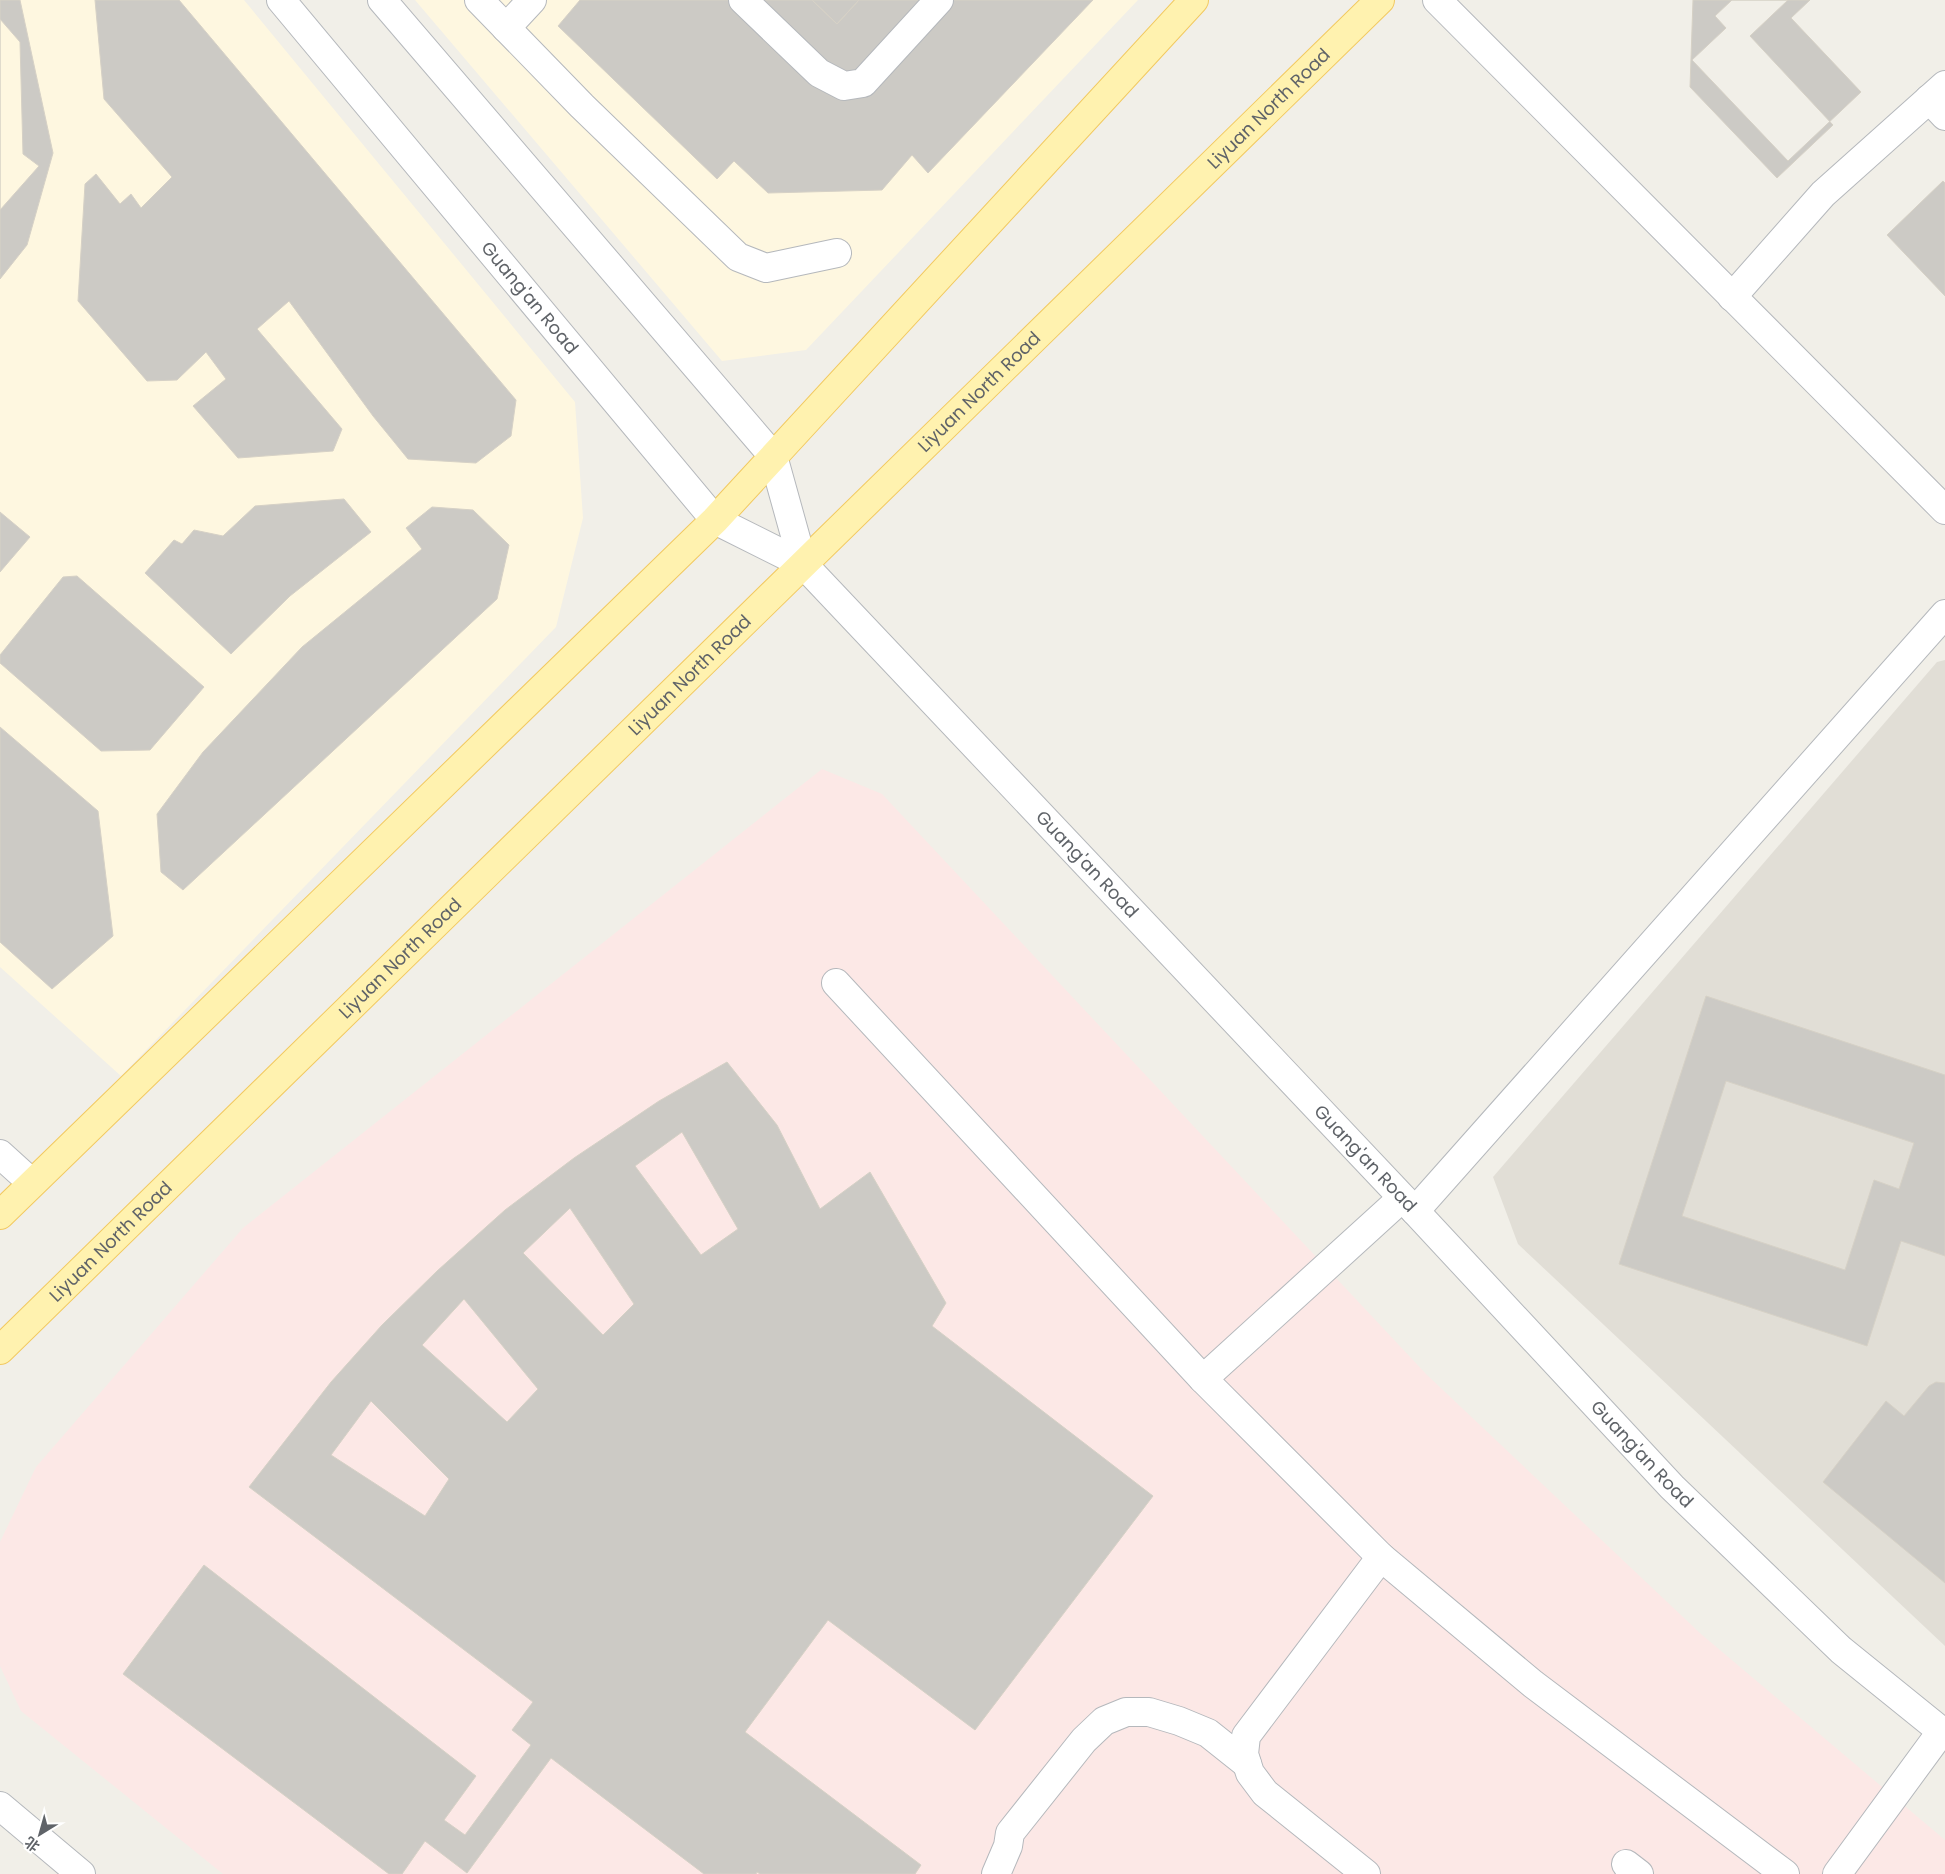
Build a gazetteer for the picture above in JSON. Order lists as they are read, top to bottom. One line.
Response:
{"streets":{"main road":["Liyuan North Road"],"street":["Guang'an Road"]},"crossings":[["Liyuan North Road","Guang'an Road"]],"north":"bottom left"}
